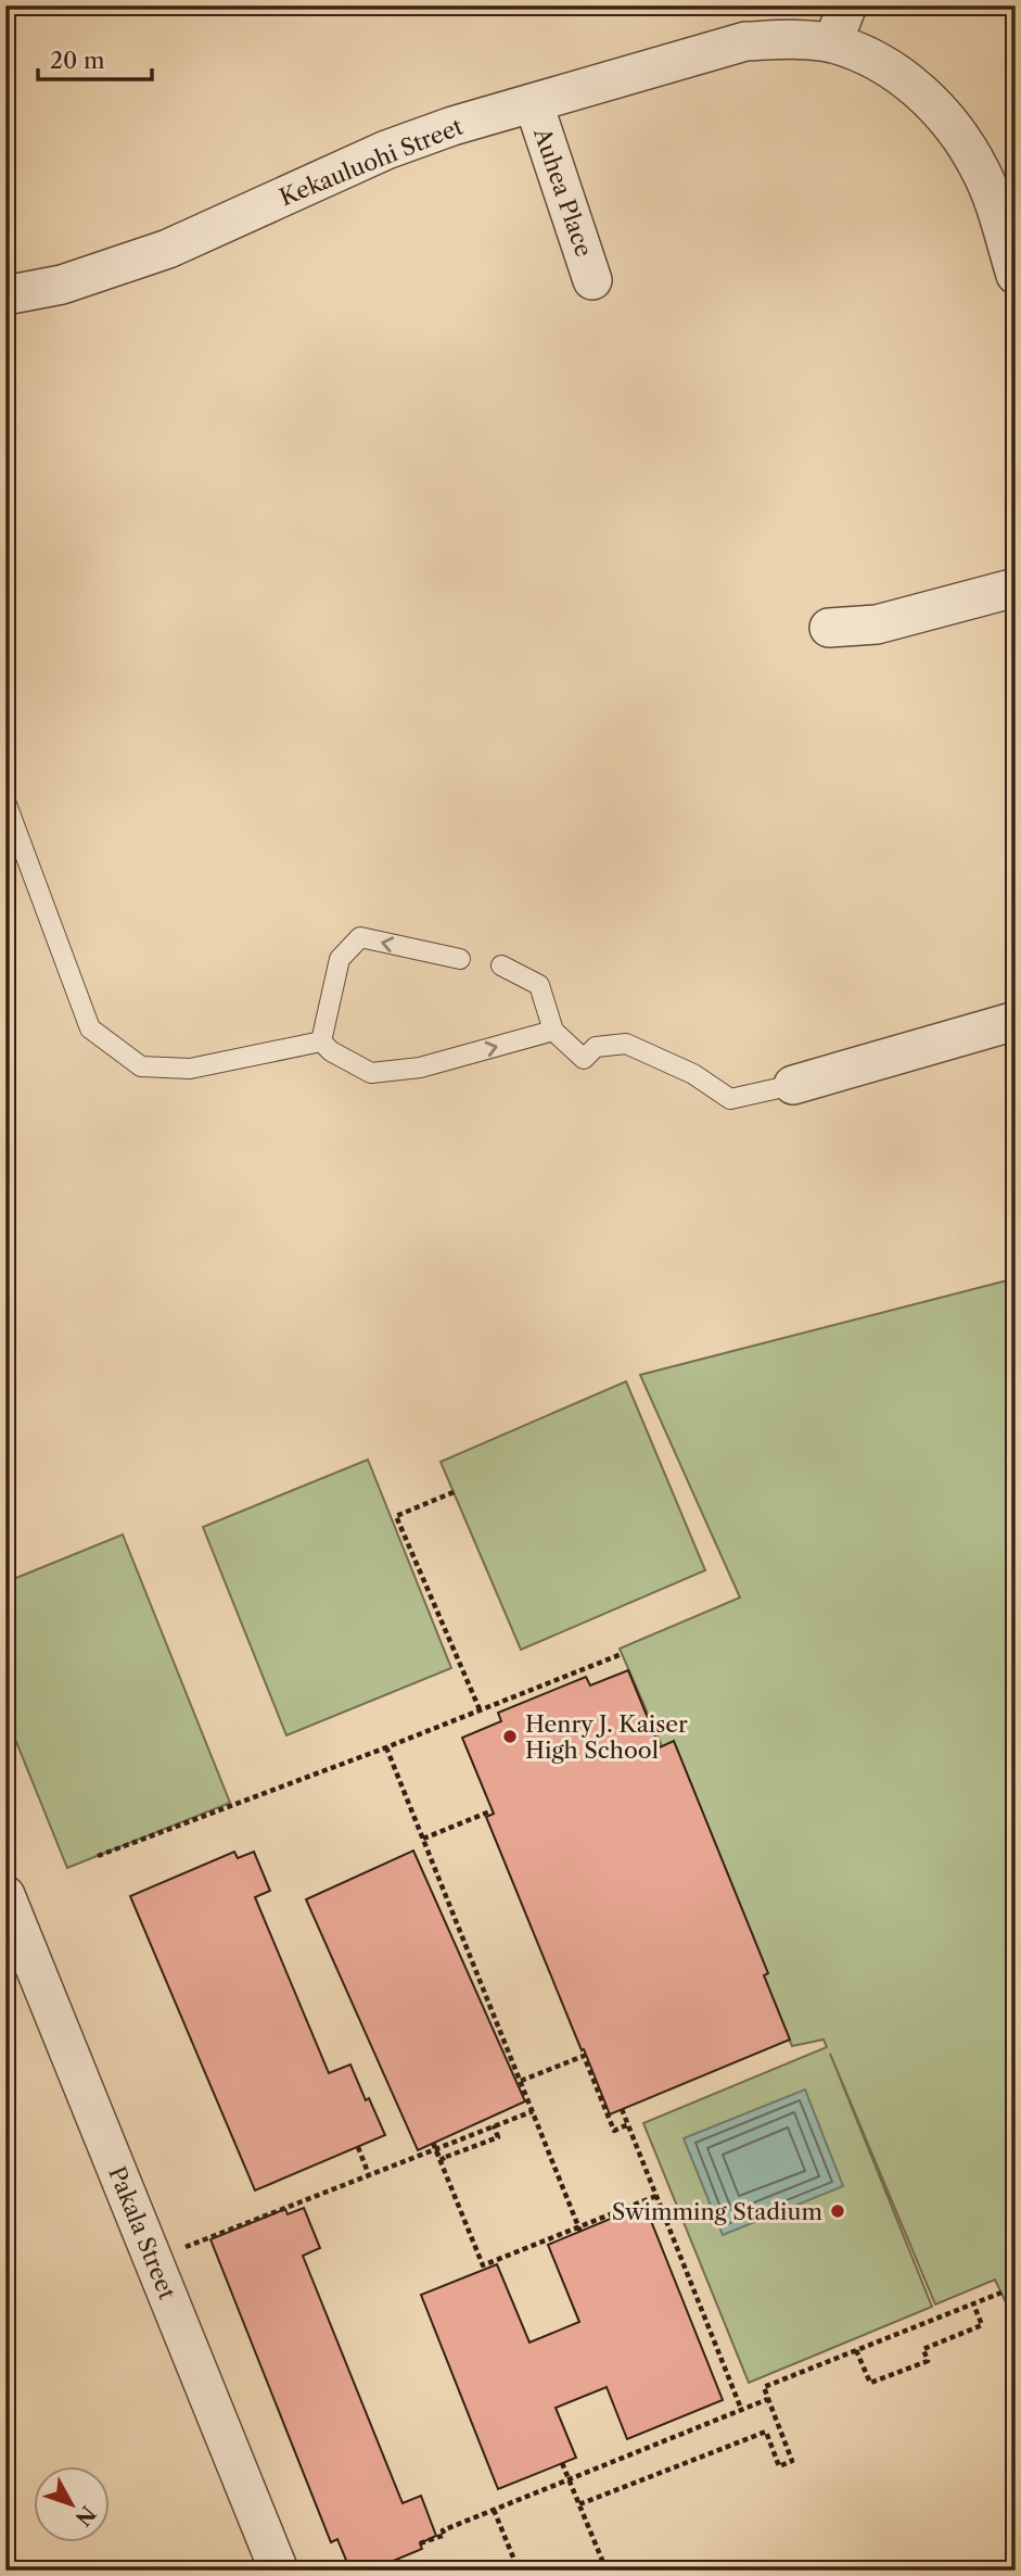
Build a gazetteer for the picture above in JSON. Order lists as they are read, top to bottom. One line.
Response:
{"streets":{"street":["Kekauluohi Street","Auhea Place","Pakala Street"]},"crossings":[["Kekauluohi Street","Auhea Place"]],"places":["Henry J. Kaiser High School","Swimming Stadium"],"scale_bar":"20 m","north":"bottom right"}
